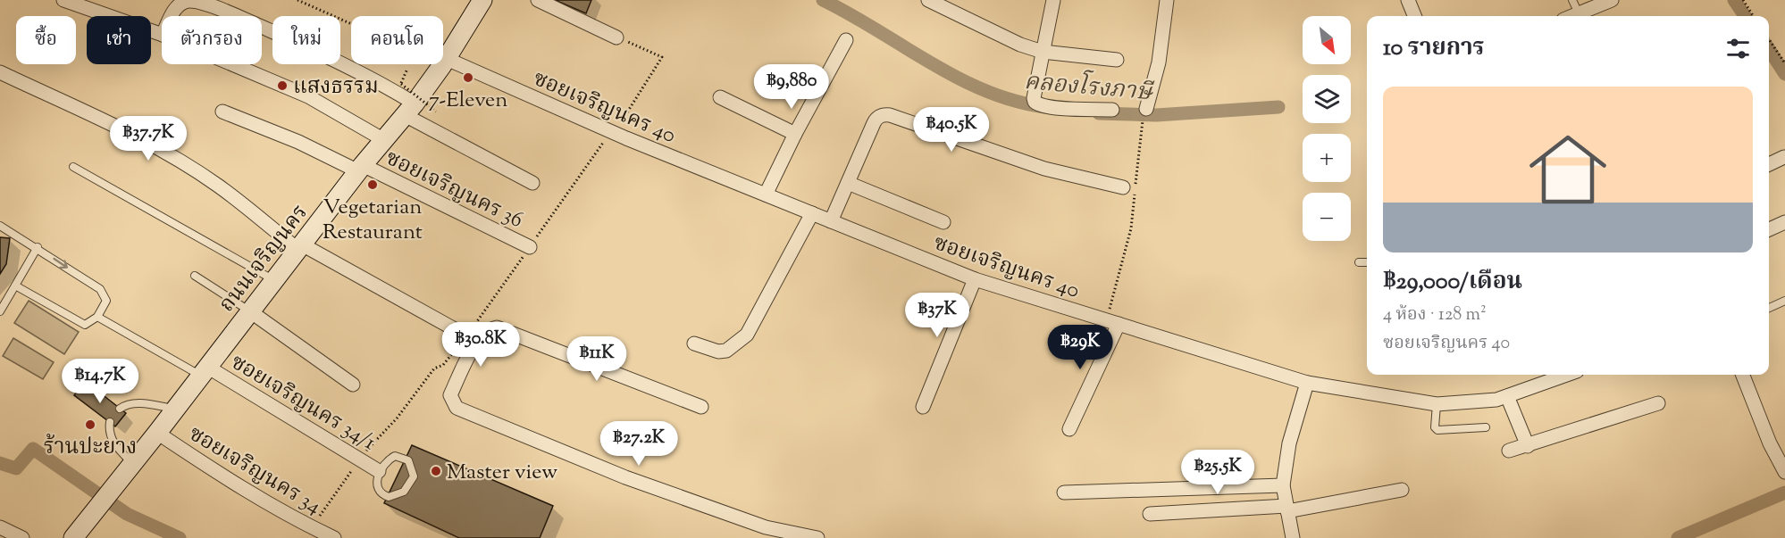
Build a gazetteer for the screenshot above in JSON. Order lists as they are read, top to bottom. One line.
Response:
{"streets":{"main road":["ถนนเจริญนคร"],"street":["ซอยเจริญนคร 40","ซอยเจริญนคร 36","ซอยเจริญนคร 34/1","ซอยเจริญนคร 34"]},"crossings":[["ซอยเจริญนคร 40","ถนนเจริญนคร"],["ซอยเจริญนคร 36","ถนนเจริญนคร"],["ถนนเจริญนคร","ซอยเจริญนคร 34/1"],["ถนนเจริญนคร","ซอยเจริญนคร 34"]],"water":["คลองโรงภาษี"],"places":["7-Eleven","แสงธรรม","Vegetarian Restaurant","ร้านปะยาง","Master view"],"north":"bottom right","page":{"map_buttons":["+","−"],"chip":["ซื้อ","เช่า","ตัวกรอง","ใหม่","คอนโด"],"heading":"10 รายการ","price":["฿9,880","฿40.5K","฿37.7K","฿37K","฿30.8K","฿29K","฿11K","฿14.7K","฿27.2K","฿25.5K"],"list":[{"name":"฿29,000/เดือน","note":"4 ห้อง · 128 m² · ซอยเจริญนคร 40"}]}}
